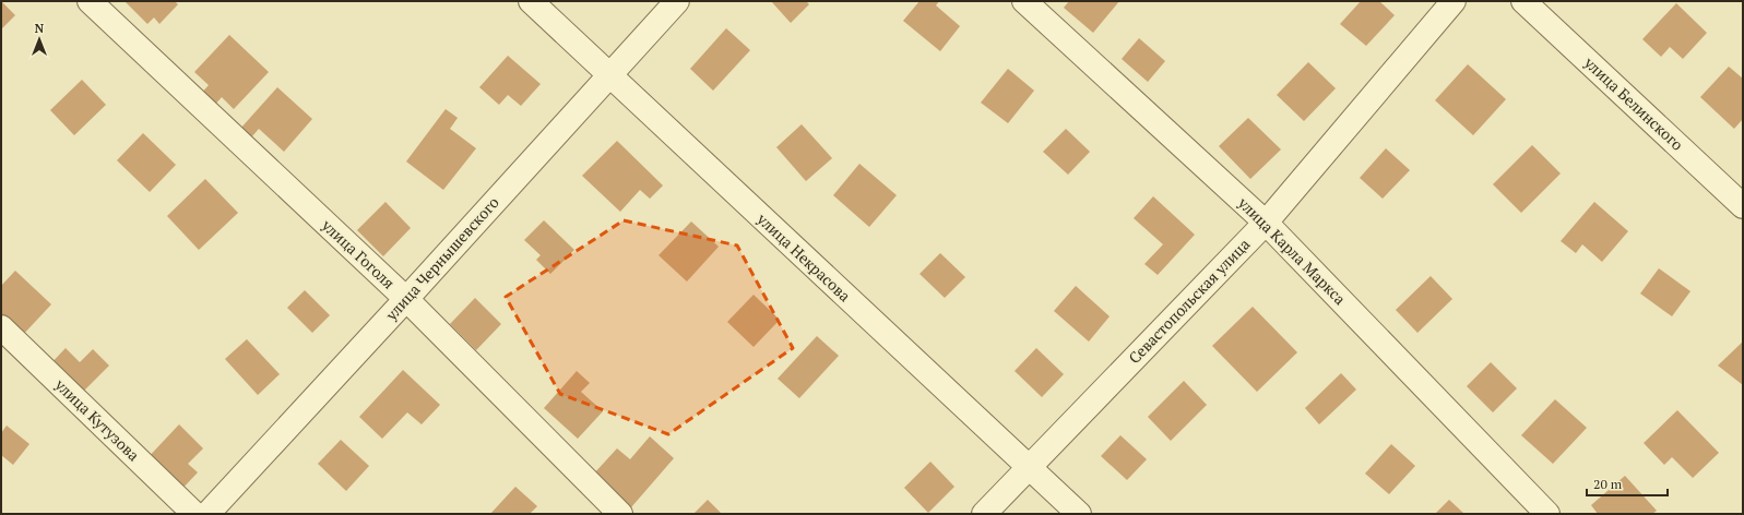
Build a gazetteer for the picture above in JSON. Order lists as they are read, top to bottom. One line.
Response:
{"streets":{"street":["улица Белинского","улица Карла Маркса","улица Гоголя","улица Некрасова","улица Чернышевского","Севастопольская улица","улица Кутузова"]},"crossings":[["улица Карла Маркса","Севастопольская улица"],["улица Гоголя","улица Чернышевского"],["улица Некрасова","улица Чернышевского"],["улица Некрасова","Севастопольская улица"]],"scale_bar":"20 m","north":"top"}
